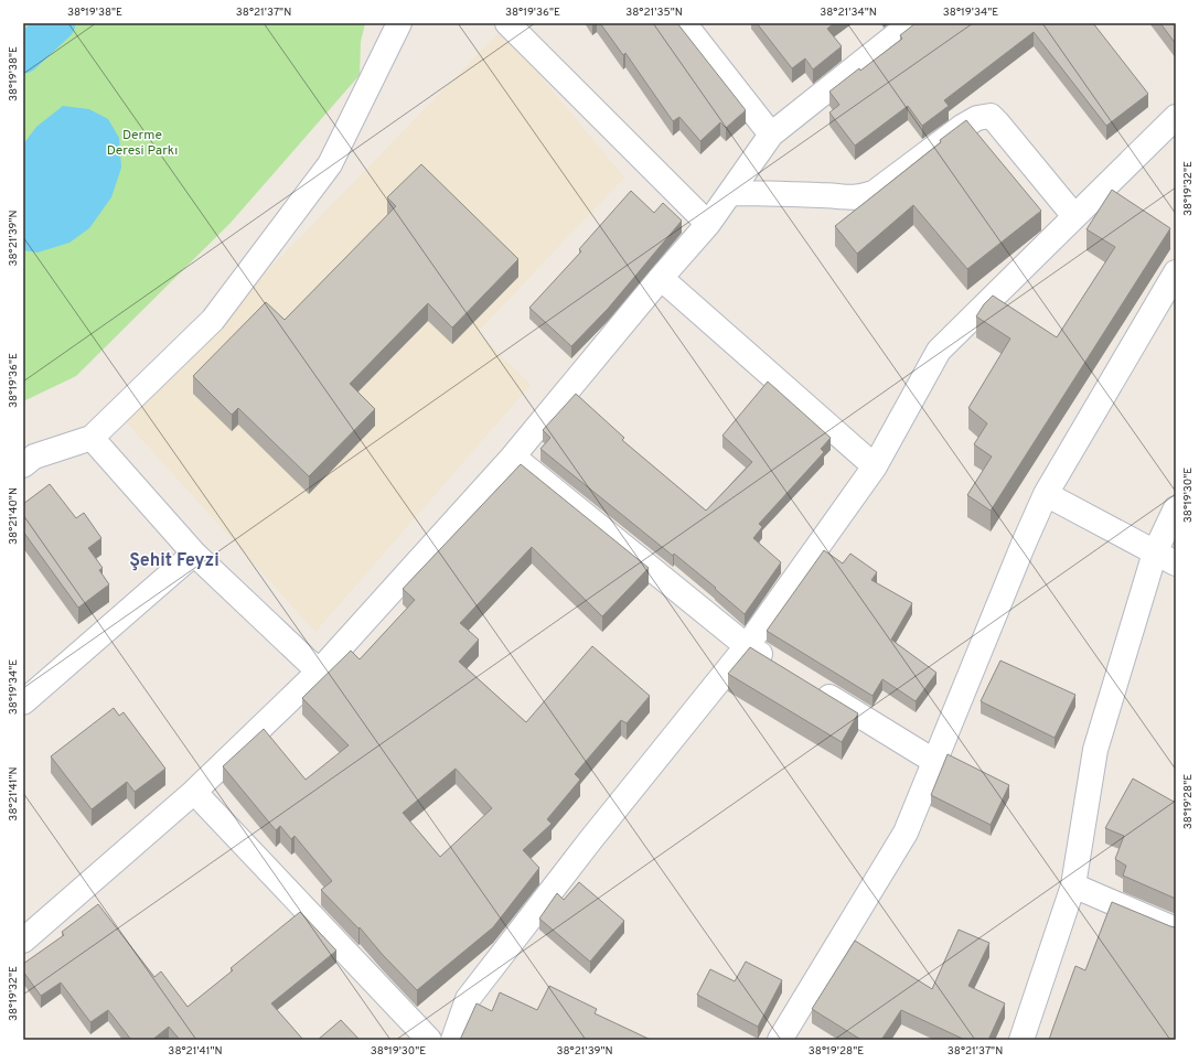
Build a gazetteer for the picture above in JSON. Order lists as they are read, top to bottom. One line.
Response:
{"districts":["Şehit Feyzi"],"parks":["Derme Deresi Parkı"],"coordinates":["38°19'38\"E","38°21'37\"N","38°19'36\"E","38°21'35\"N","38°21'34\"N","38°19'34\"E","38°19'32\"E","38°21'39\"N","38°19'30\"E","38°21'40\"N","38°21'41\"N","38°19'28\"E"]}
